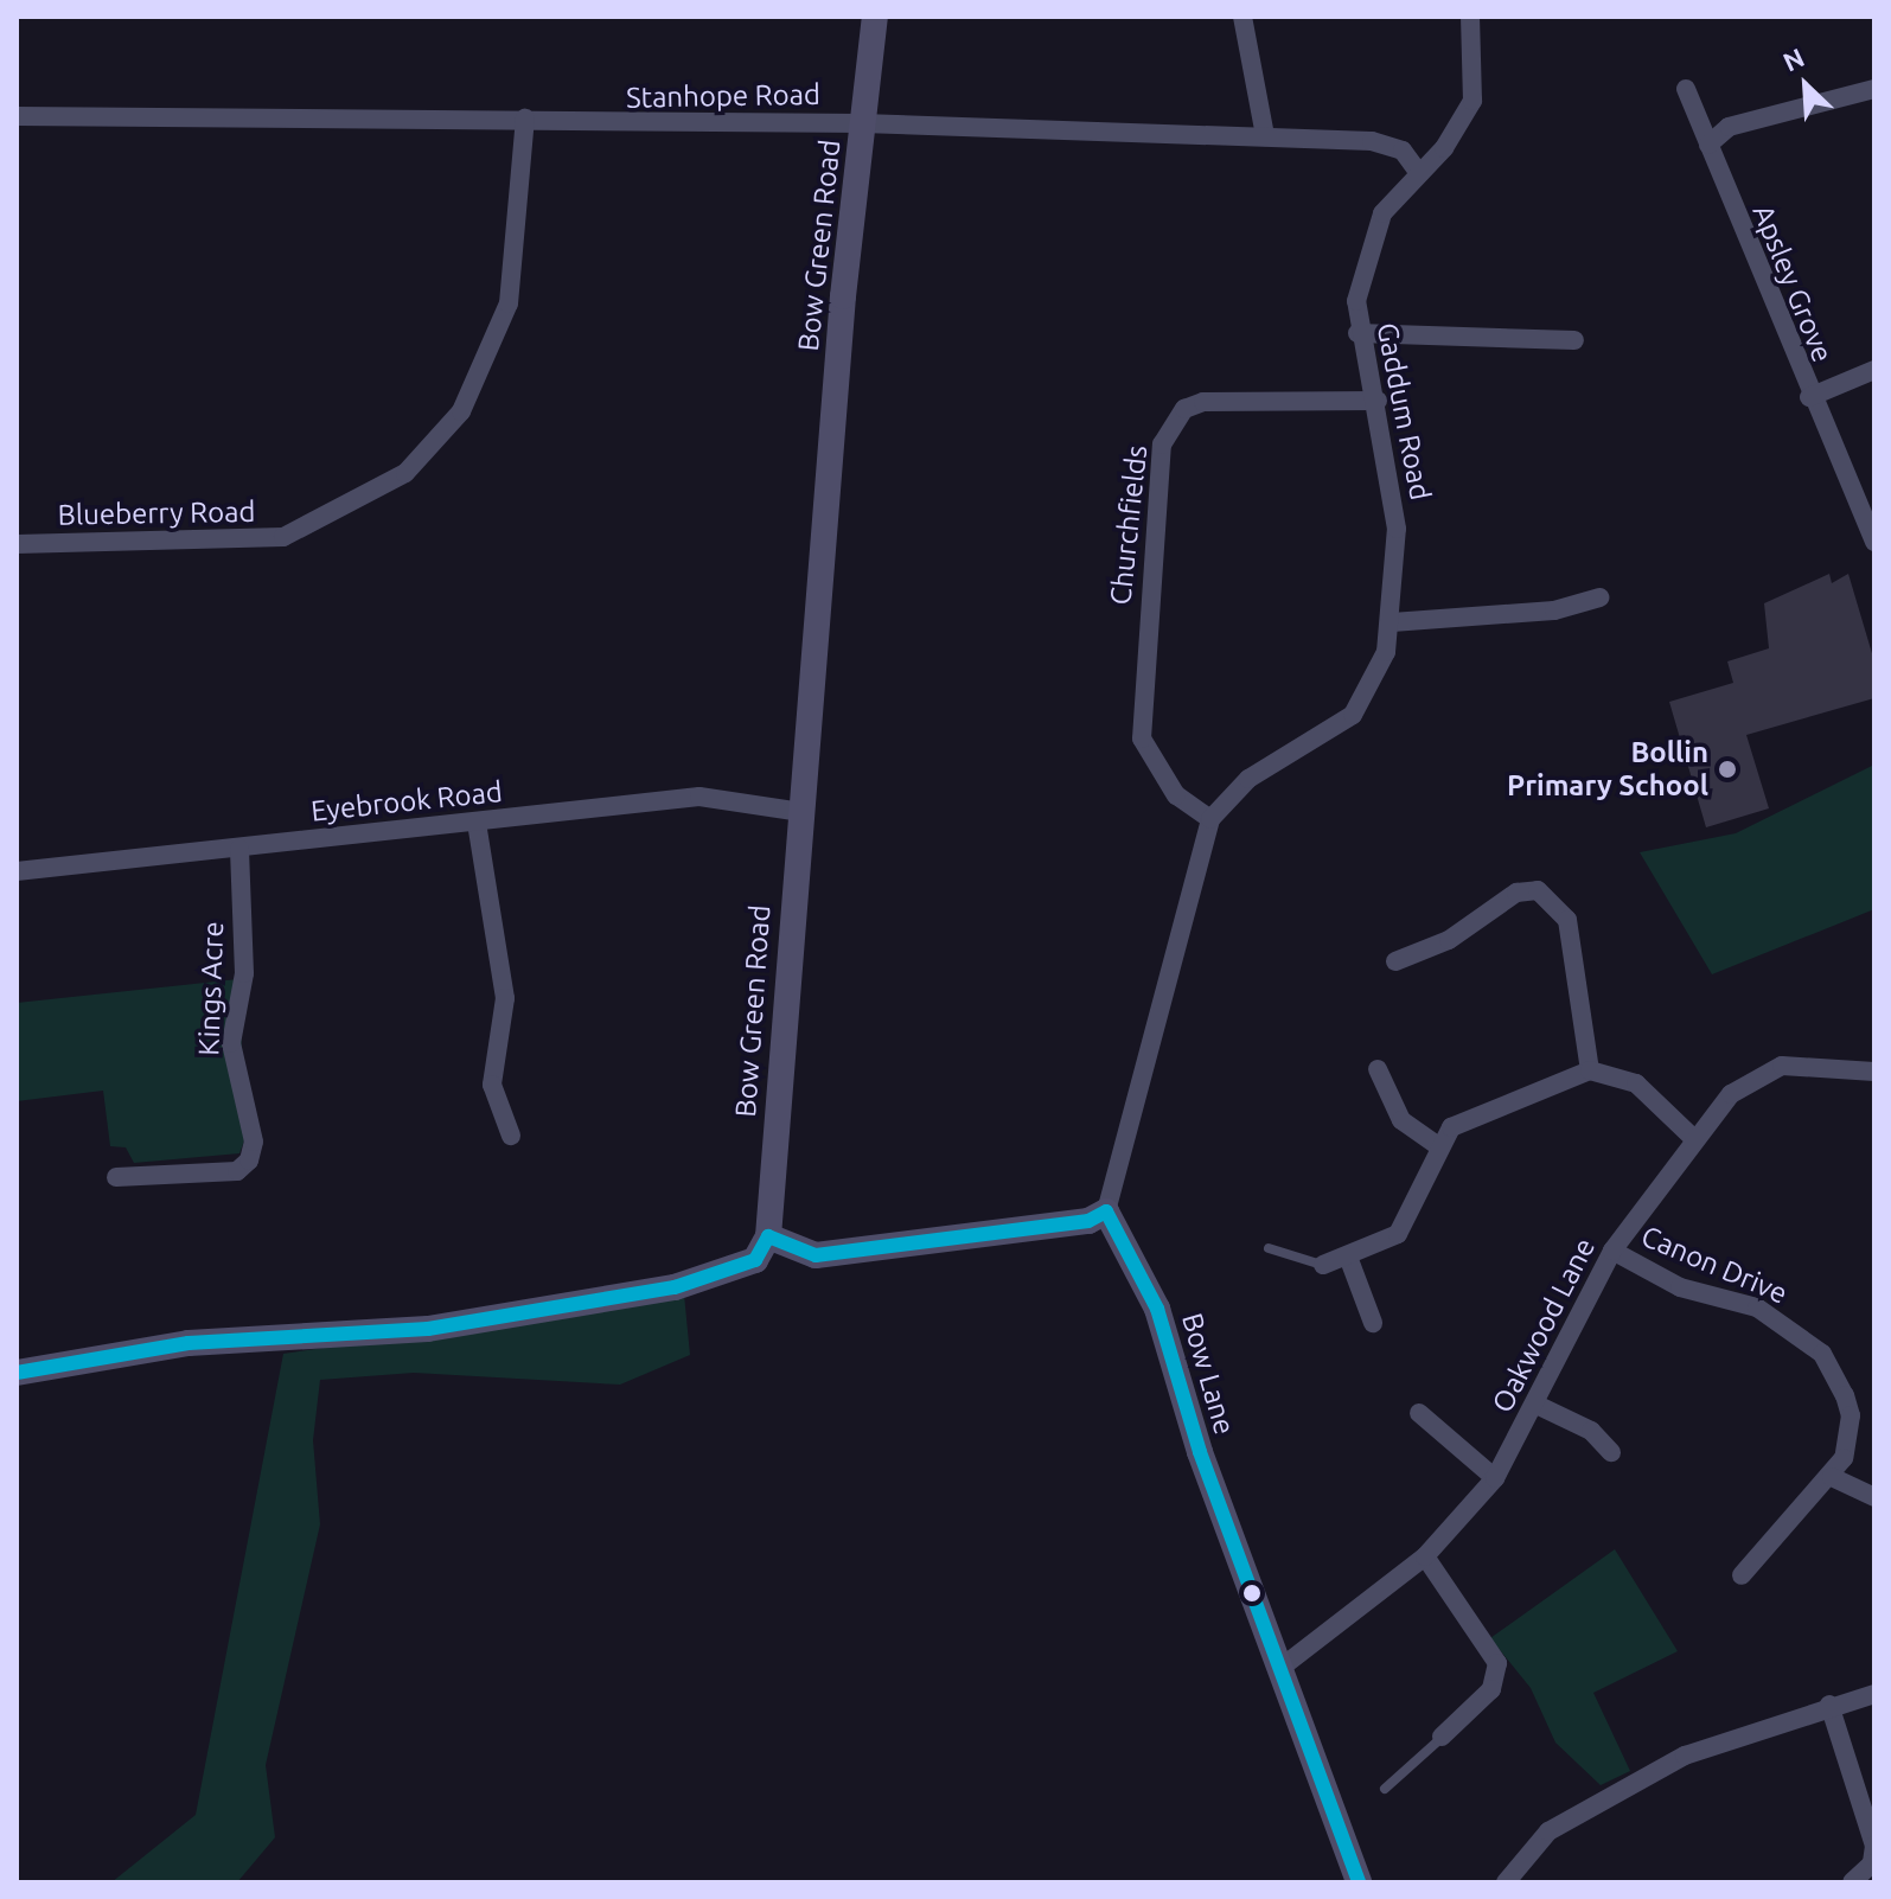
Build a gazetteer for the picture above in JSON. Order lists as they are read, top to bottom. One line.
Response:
{"streets":{"main road":["Bow Green Road","Bow Lane"],"street":["Stanhope Road","Apsley Grove","Gaddum Road","Blueberry Road","Churchfields","Eyebrook Road","Kings Acre","Canon Drive","Oakwood Lane"]},"crossings":[["Stanhope Road","Bow Green Road"],["Stanhope Road","Gaddum Road"],["Stanhope Road","Blueberry Road"],["Bow Green Road","Eyebrook Road"],["Gaddum Road","Churchfields"],["Gaddum Road","Bow Lane"],["Eyebrook Road","Kings Acre"],["Canon Drive","Oakwood Lane"],["Oakwood Lane","Bow Lane"]],"places":["Bollin Primary School"],"north":"top left"}
